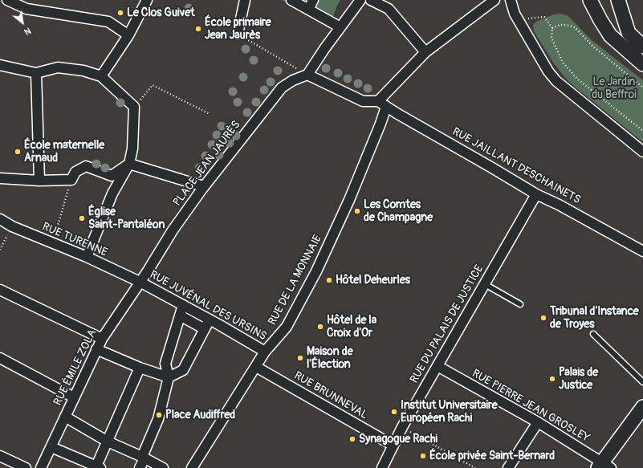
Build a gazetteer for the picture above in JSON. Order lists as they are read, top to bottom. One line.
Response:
{"streets":{"street":["PLACE JEAN JAURÈS","RUE JAILLANT DESCHAINETS","RUE TURENNE","RUE DE LA MONNAIE","RUE JUVÉNAL DES URSINS","RUE DU PALAIS DE JUSTICE","RUE ÉMILE ZOLA","RUE BRUNNEVAL","RUE PIERRE JEAN GROSLEY"]},"crossings":[["PLACE JEAN JAURÈS","RUE TURENNE"],["PLACE JEAN JAURÈS","RUE JUVÉNAL DES URSINS"],["PLACE JEAN JAURÈS","RUE ÉMILE ZOLA"],["RUE JAILLANT DESCHAINETS","RUE DE LA MONNAIE"],["RUE JAILLANT DESCHAINETS","RUE DU PALAIS DE JUSTICE"],["RUE TURENNE","RUE JUVÉNAL DES URSINS"],["RUE TURENNE","RUE ÉMILE ZOLA"],["RUE DE LA MONNAIE","RUE JUVÉNAL DES URSINS"],["RUE DE LA MONNAIE","RUE BRUNNEVAL"],["RUE JUVÉNAL DES URSINS","RUE ÉMILE ZOLA"],["RUE DU PALAIS DE JUSTICE","RUE BRUNNEVAL"],["RUE DU PALAIS DE JUSTICE","RUE PIERRE JEAN GROSLEY"]],"parks":["Le Jardin du Beffroi"],"places":["Le Clos Guivet","École primaire Jean Jaurès","École maternelle Arnaud","Les Comtes de Champagne","Église Saint-Pantaléon","Hôtel Deheurles","Tribunal d'Instance de Troyes","Hôtel de la Croix d'Or","Maison de l'Élection","Palais de Justice","Institut Universitaire Européen Rachi","Place Audiffred","Synagogue Rachi","École privée Saint-Bernard"],"north":"bottom right"}
